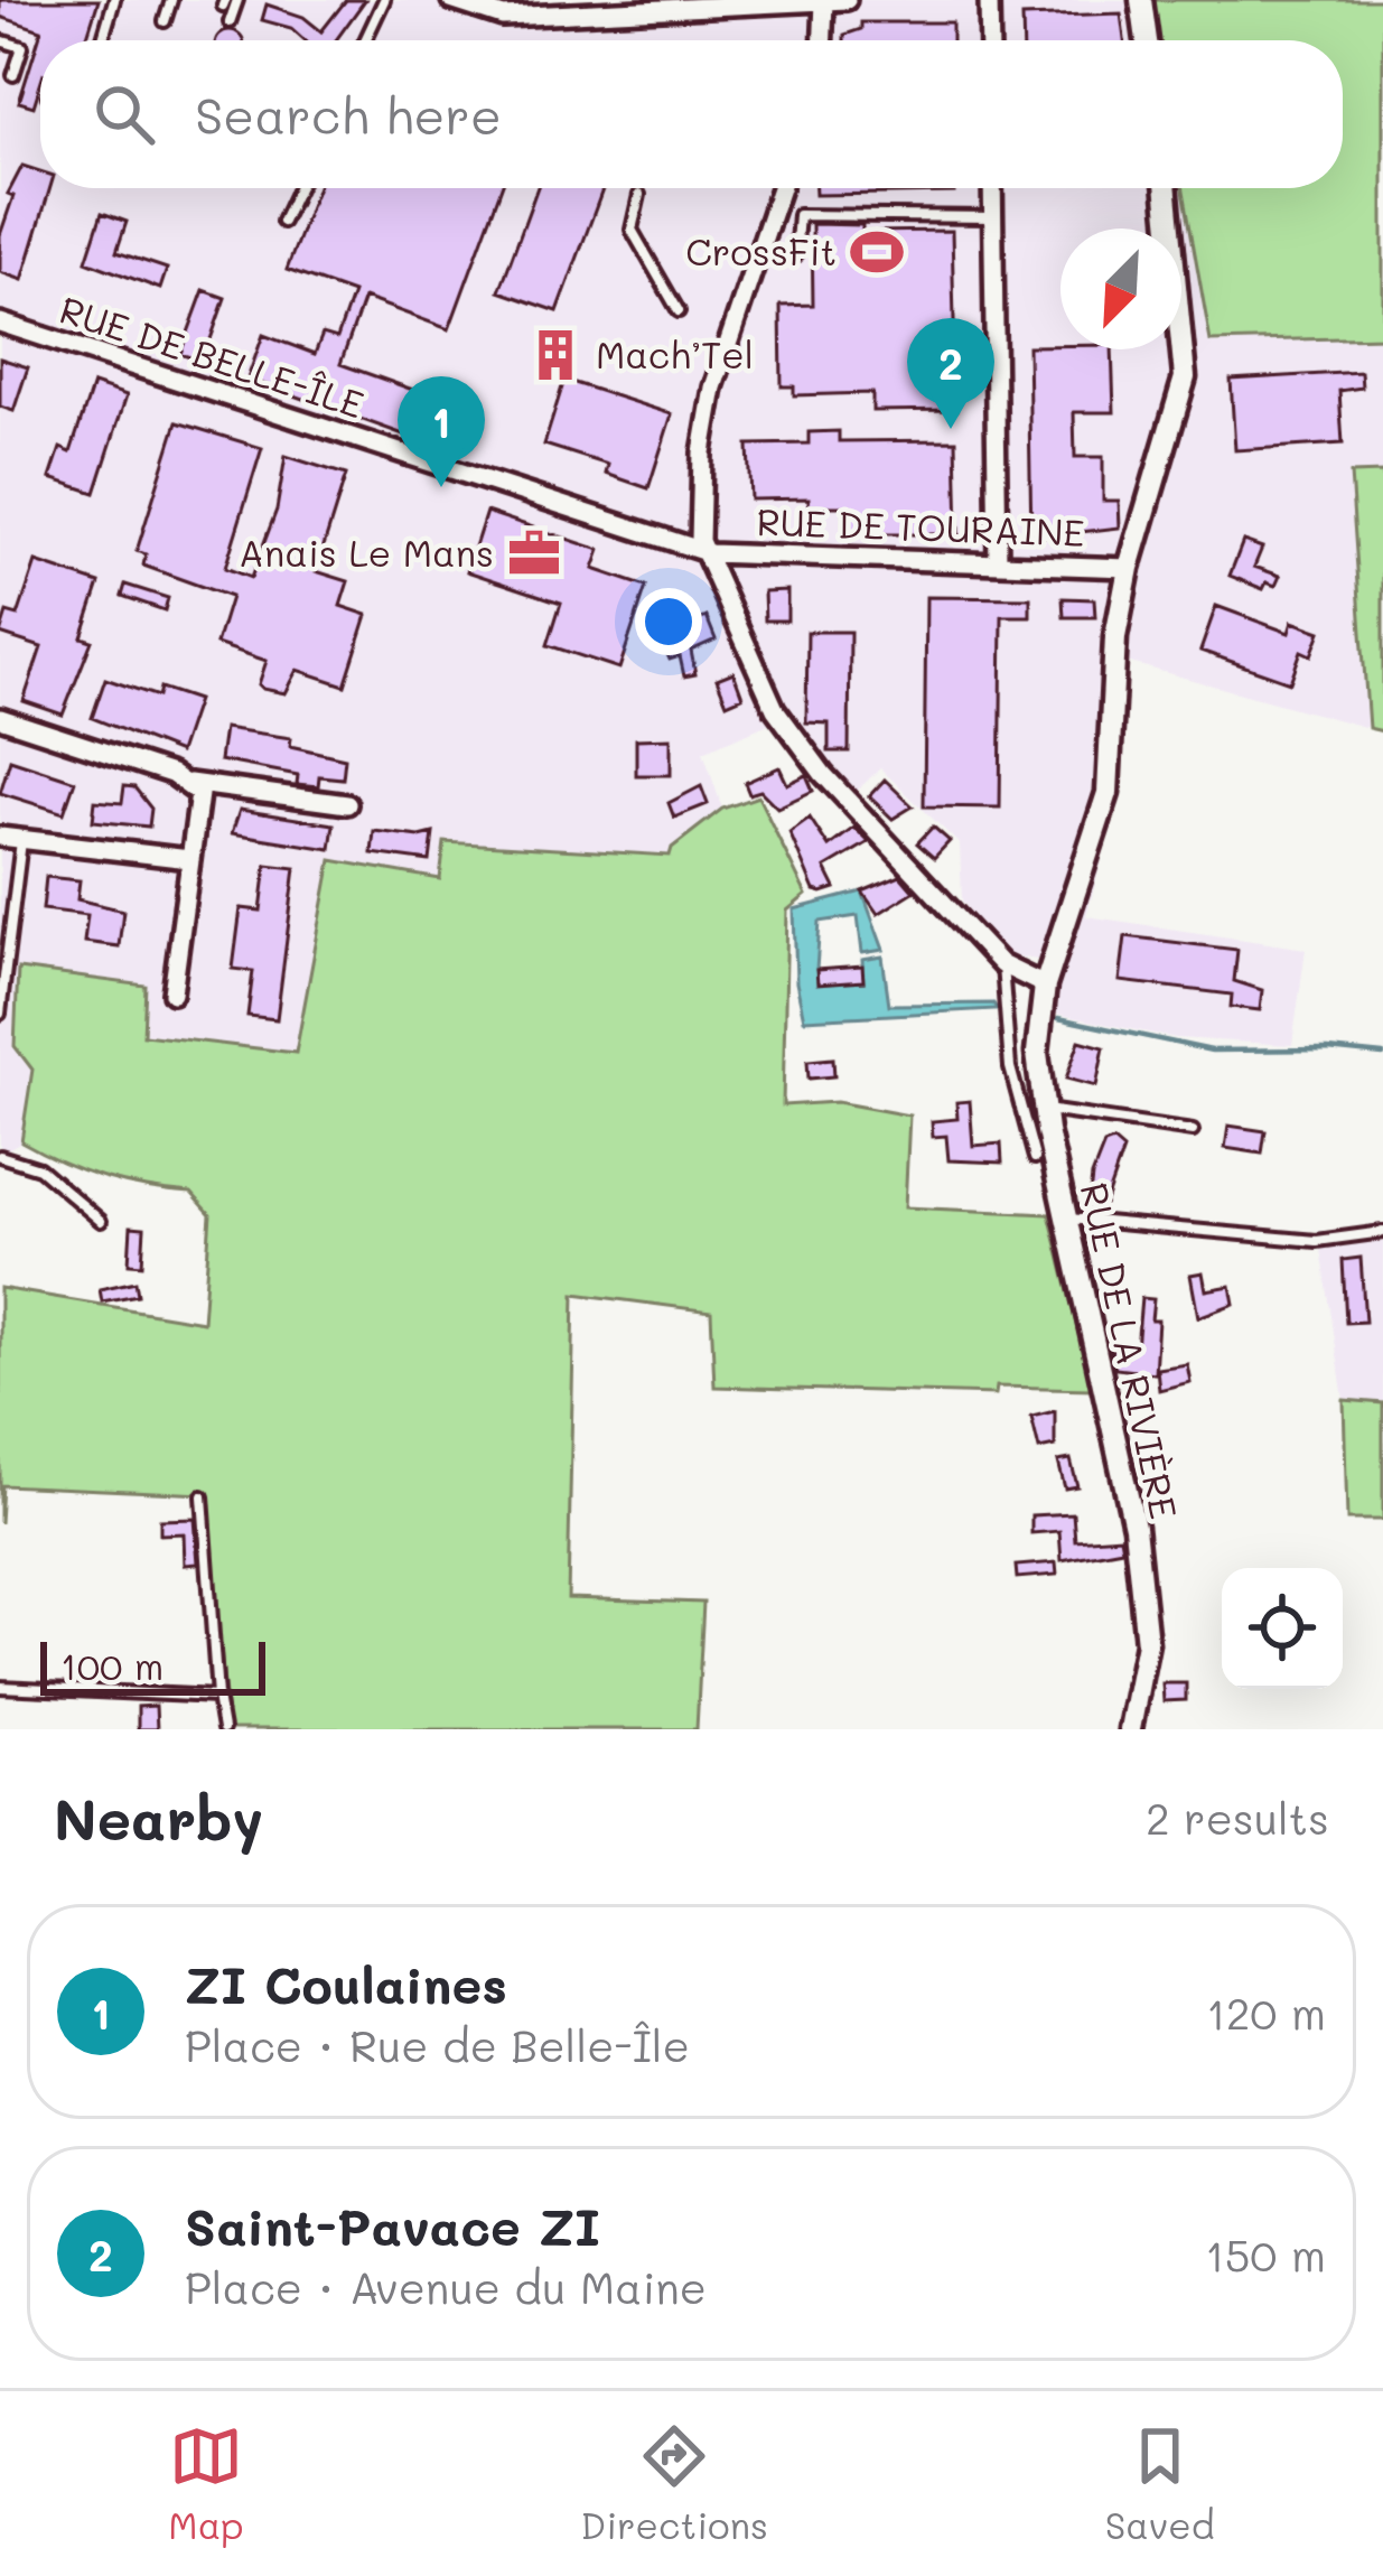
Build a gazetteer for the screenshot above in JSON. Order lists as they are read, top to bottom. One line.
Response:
{"streets":{"street":["RUE DE BELLE-ÎLE","RUE DE TOURAINE","RUE DE LA RIVIÈRE"]},"crossings":[["RUE DE BELLE-ÎLE","RUE DE TOURAINE"],["RUE DE TOURAINE","RUE DE LA RIVIÈRE"]],"places":{"sports":["CrossFit"],"building":["Mach’Tel"],"office":["Anais Le Mans"]},"scale_bar":"100 m","north":"bottom left","page":{"search":"Search here","pins":["2","1"],"scale":"100 m","heading":["Nearby","2 results"],"list":[{"mark":"1","name":"ZI Coulaines","note":"Place · Rue de Belle-Île","value":"120 m"},{"mark":"2","name":"Saint-Pavace ZI","note":"Place · Avenue du Maine","value":"150 m"}],"nav":["Map","Directions","Saved"]}}
